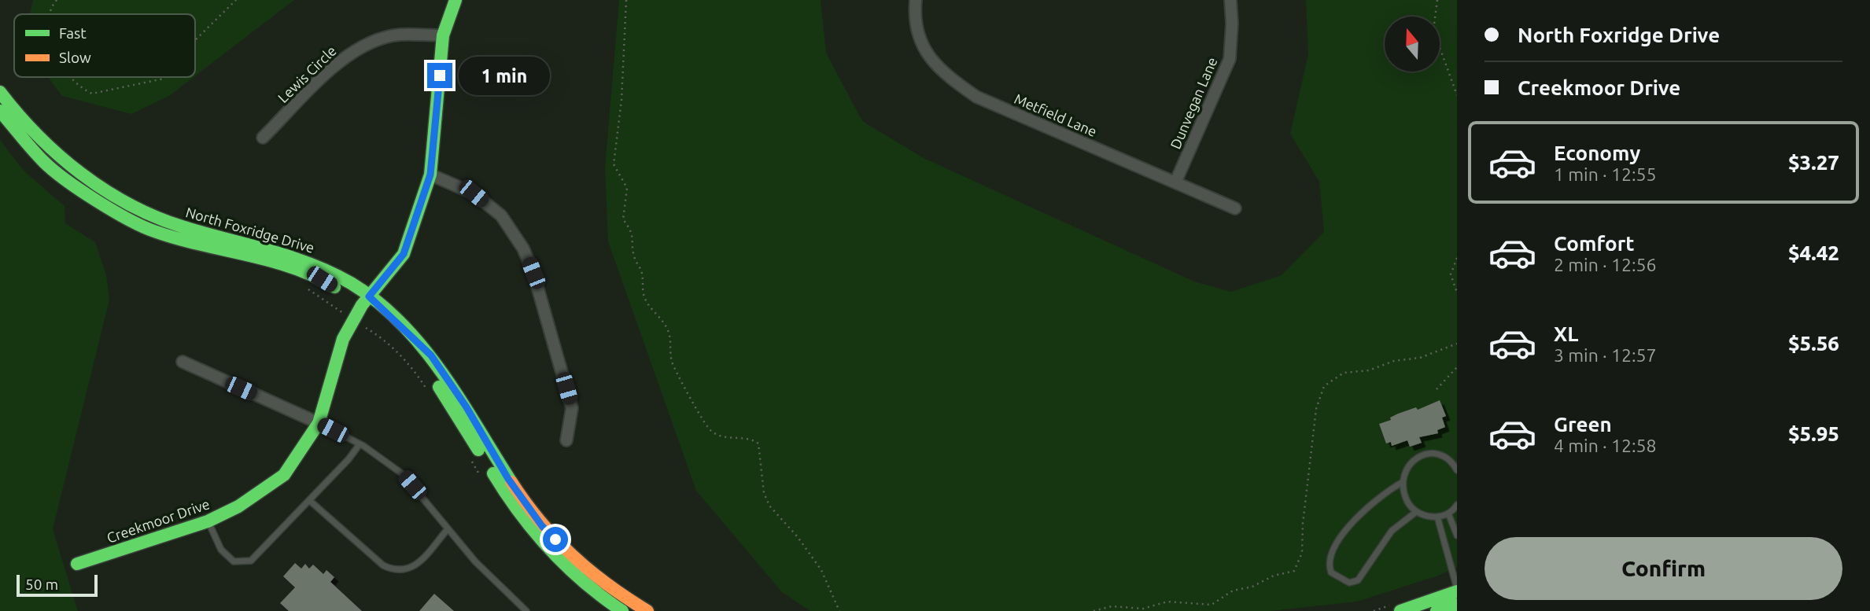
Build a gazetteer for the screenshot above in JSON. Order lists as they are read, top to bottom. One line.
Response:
{"streets":{"street":["Lewis Circle","Dunvegan Lane","Metfield Lane","North Foxridge Drive","Creekmoor Drive"]},"crossings":[["Lewis Circle","Creekmoor Drive"],["Dunvegan Lane","Metfield Lane"],["North Foxridge Drive","Creekmoor Drive"]],"legend":["Fast","Slow"],"scale_bar":"50 m","north":"top","page":{"banner":["North Foxridge Drive","Creekmoor Drive"],"bubble":"1 min","list":[{"name":"Economy","note":"1 min · 12:55","value":"$3.27"},{"name":"Comfort","note":"2 min · 12:56","value":"$4.42"},{"name":"XL","note":"3 min · 12:57","value":"$5.56"},{"name":"Green","note":"4 min · 12:58","value":"$5.95"}],"buttons":"Confirm","scale":"50 m"}}
